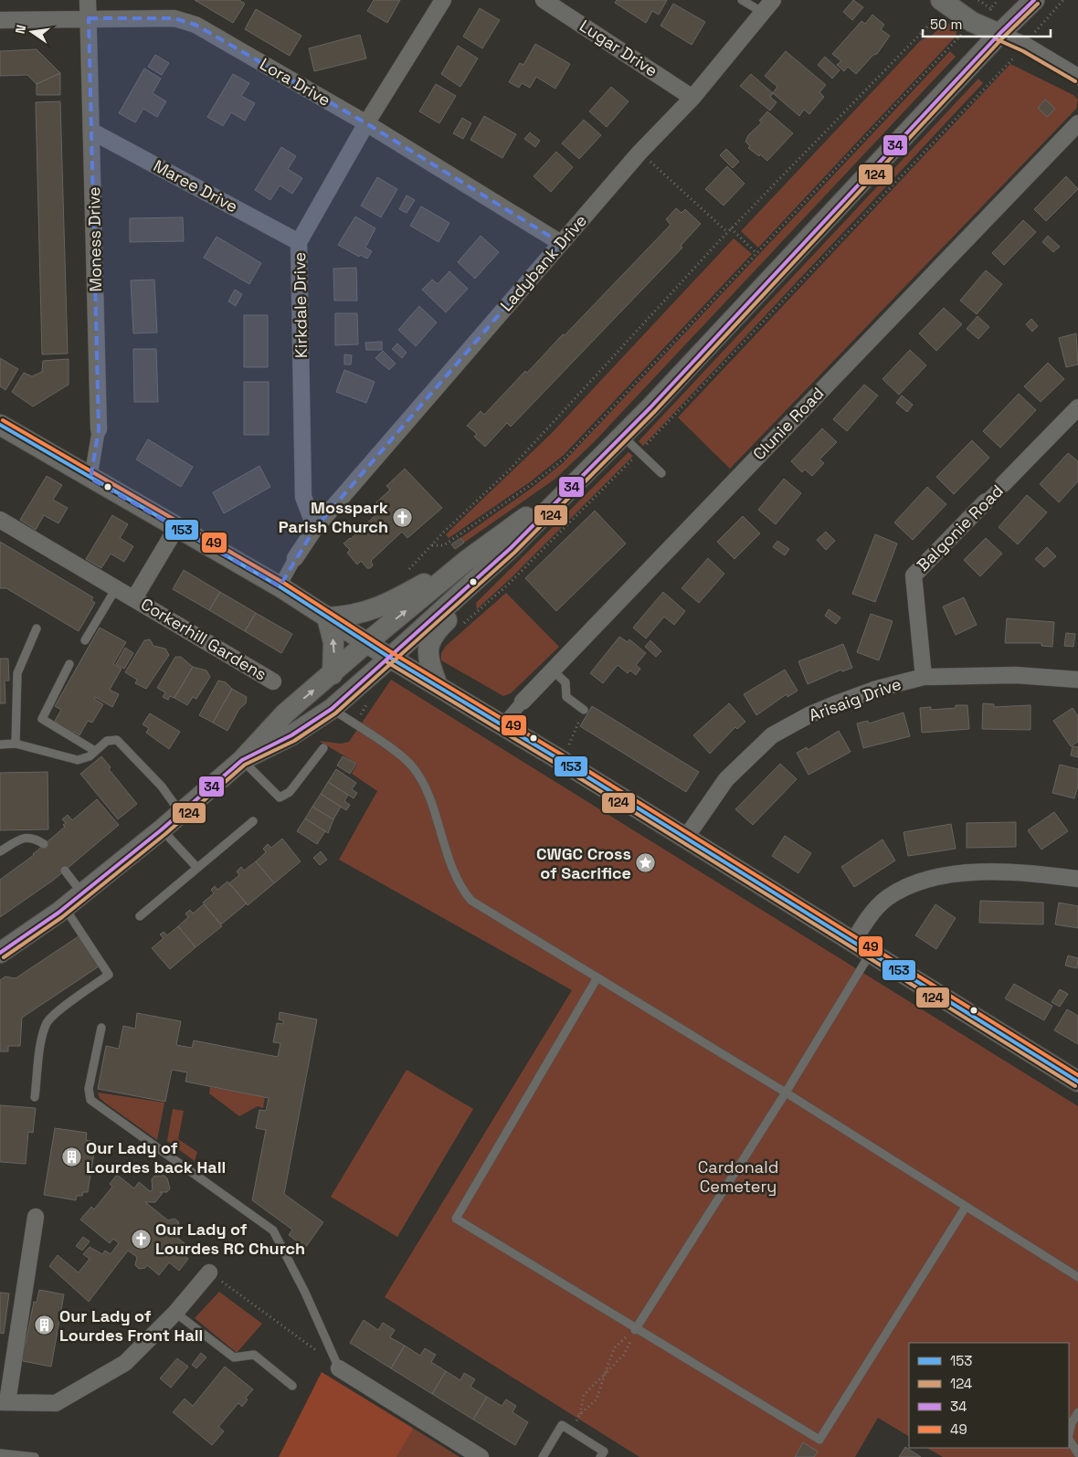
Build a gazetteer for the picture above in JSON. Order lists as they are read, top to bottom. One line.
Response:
{"streets":{"street":["Lugar Drive","Lora Drive","Maree Drive","Moness Drive","Ladybank Drive","Kirkdale Drive","Clunie Road","Balgonie Road","Corkerhill Gardens","Arisaig Drive"]},"crossings":[["Lugar Drive","Ladybank Drive"],["Lora Drive","Moness Drive"],["Lora Drive","Ladybank Drive"],["Lora Drive","Kirkdale Drive"],["Maree Drive","Moness Drive"],["Maree Drive","Kirkdale Drive"],["Ladybank Drive","Kirkdale Drive"],["Balgonie Road","Arisaig Drive"]],"parks":["Cardonald Cemetery"],"places":{"church":["Mosspark Parish Church","Our Lady of Lourdes RC Church"],"place":["CWGC Cross of Sacrifice"],"building":["Our Lady of Lourdes back Hall","Our Lady of Lourdes Front Hall"]},"lines":["transit line 34","transit line 124","transit line 49","transit line 153"],"legend":["153","124","34","49"],"scale_bar":"50 m","north":"left"}
